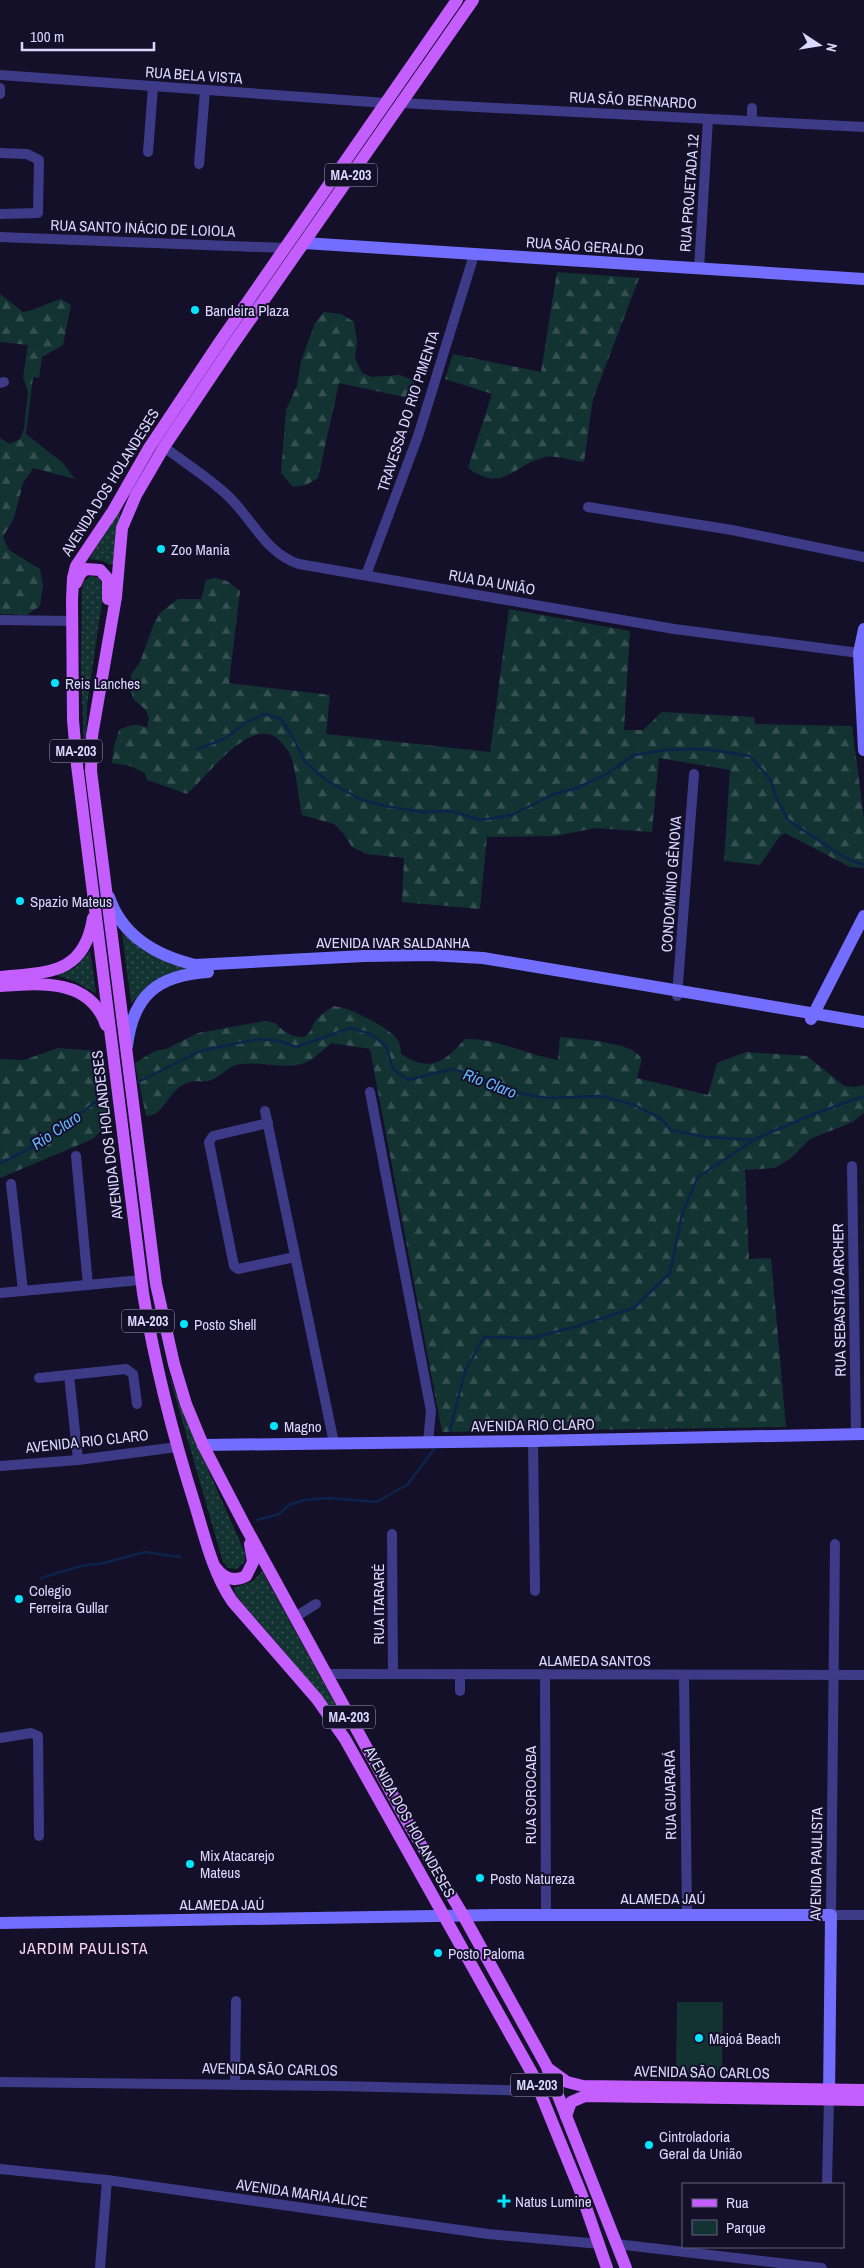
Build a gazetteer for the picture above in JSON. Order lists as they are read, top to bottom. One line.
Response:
{"streets":{"main road":["MA-203","AVENIDA DOS HOLANDESES","AVENIDA SÃO CARLOS"],"street":["RUA BELA VISTA","RUA SÃO BERNARDO","RUA PROJETADA 12","RUA SANTO INÁCIO DE LOIOLA","RUA SÃO GERALDO","TRAVESSA DO RIO PIMENTA","RUA DA UNIÃO","CONDOMÍNIO GÊNOVA","AVENIDA IVAR SALDANHA","RUA SEBASTIÃO ARCHER","AVENIDA RIO CLARO","RUA ITARARÉ","ALAMEDA SANTOS","RUA SOROCABA","RUA GUARARÁ","AVENIDA PAULISTA","ALAMEDA JAÚ","AVENIDA MARIA ALICE"]},"crossings":[["RUA BELA VISTA","AVENIDA DOS HOLANDESES"],["RUA SÃO BERNARDO","RUA PROJETADA 12"],["RUA SÃO BERNARDO","AVENIDA DOS HOLANDESES"],["RUA PROJETADA 12","RUA SÃO GERALDO"],["RUA SANTO INÁCIO DE LOIOLA","AVENIDA DOS HOLANDESES"],["RUA SÃO GERALDO","TRAVESSA DO RIO PIMENTA"],["RUA SÃO GERALDO","AVENIDA DOS HOLANDESES"],["TRAVESSA DO RIO PIMENTA","RUA DA UNIÃO"],["AVENIDA DOS HOLANDESES","RUA DA UNIÃO"],["AVENIDA DOS HOLANDESES","AVENIDA IVAR SALDANHA"],["AVENIDA DOS HOLANDESES","AVENIDA RIO CLARO"],["AVENIDA DOS HOLANDESES","ALAMEDA SANTOS"],["AVENIDA DOS HOLANDESES","ALAMEDA JAÚ"],["AVENIDA DOS HOLANDESES","AVENIDA SÃO CARLOS"],["AVENIDA DOS HOLANDESES","AVENIDA MARIA ALICE"],["CONDOMÍNIO GÊNOVA","AVENIDA IVAR SALDANHA"],["RUA SEBASTIÃO ARCHER","AVENIDA RIO CLARO"],["RUA ITARARÉ","ALAMEDA SANTOS"],["ALAMEDA SANTOS","RUA SOROCABA"],["ALAMEDA SANTOS","RUA GUARARÁ"],["ALAMEDA SANTOS","AVENIDA PAULISTA"],["RUA SOROCABA","ALAMEDA JAÚ"],["RUA GUARARÁ","ALAMEDA JAÚ"],["AVENIDA PAULISTA","ALAMEDA JAÚ"],["AVENIDA PAULISTA","AVENIDA SÃO CARLOS"]],"districts":["JARDIM PAULISTA"],"water":["Rio Claro"],"places":{"other":["Bandeira Plaza","Zoo Mania","Reis Lanches","Spazio Mateus","Posto Shell","Magno","Colegio Ferreira Gullar","Mix Atacarejo Mateus","Posto Natureza","Posto Paloma","Majoá Beach","Cintroladoria Geral da União"],"health":["Natus Lumine"]},"legend":["Rua","Parque"],"scale_bar":"100 m","north":"right"}
